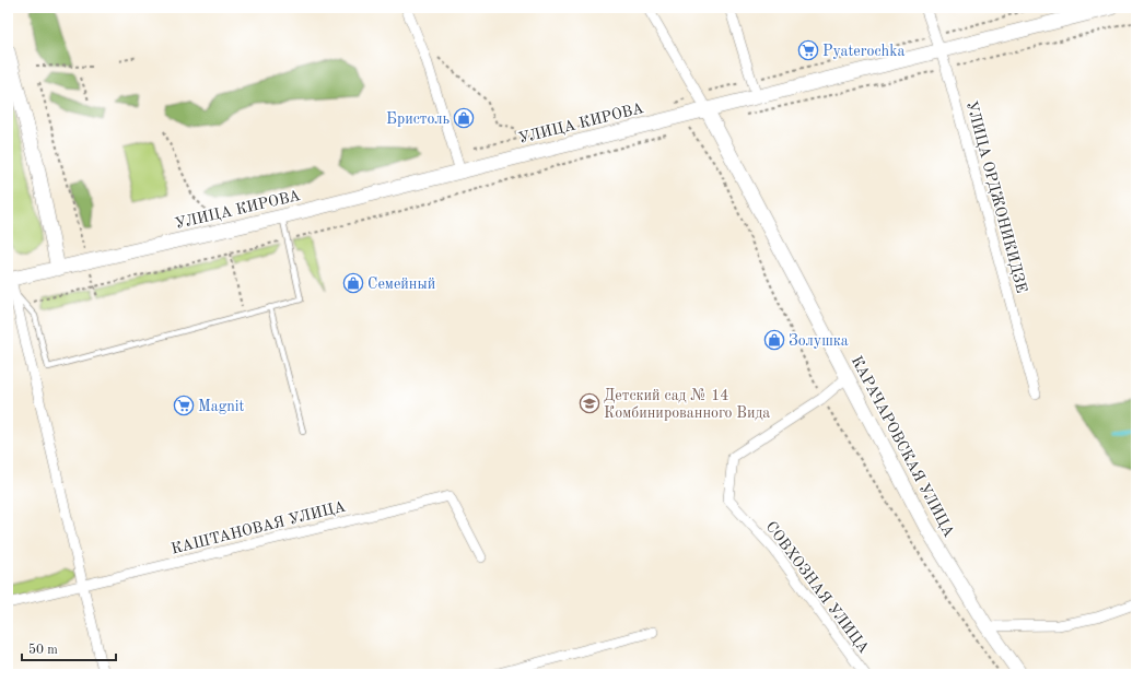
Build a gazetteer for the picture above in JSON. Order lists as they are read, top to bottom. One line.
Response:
{"streets":{"street":["УЛИЦА КИРОВА","УЛИЦА ОРДЖОНИКИДЗЕ","КАРАЧАРОВСКАЯ УЛИЦА","КАШТАНОВАЯ УЛИЦА","СОВХОЗНАЯ УЛИЦА"]},"crossings":[["УЛИЦА КИРОВА","УЛИЦА ОРДЖОНИКИДЗЕ"],["УЛИЦА КИРОВА","КАРАЧАРОВСКАЯ УЛИЦА"]],"places":{"supermarket":["Pyaterochka","Magnit"],"shop":["Бристоль","Семейный","Золушка"],"school or university":["Детский сад № 14 Комбинированного Вида"]},"scale_bar":"50 m"}
